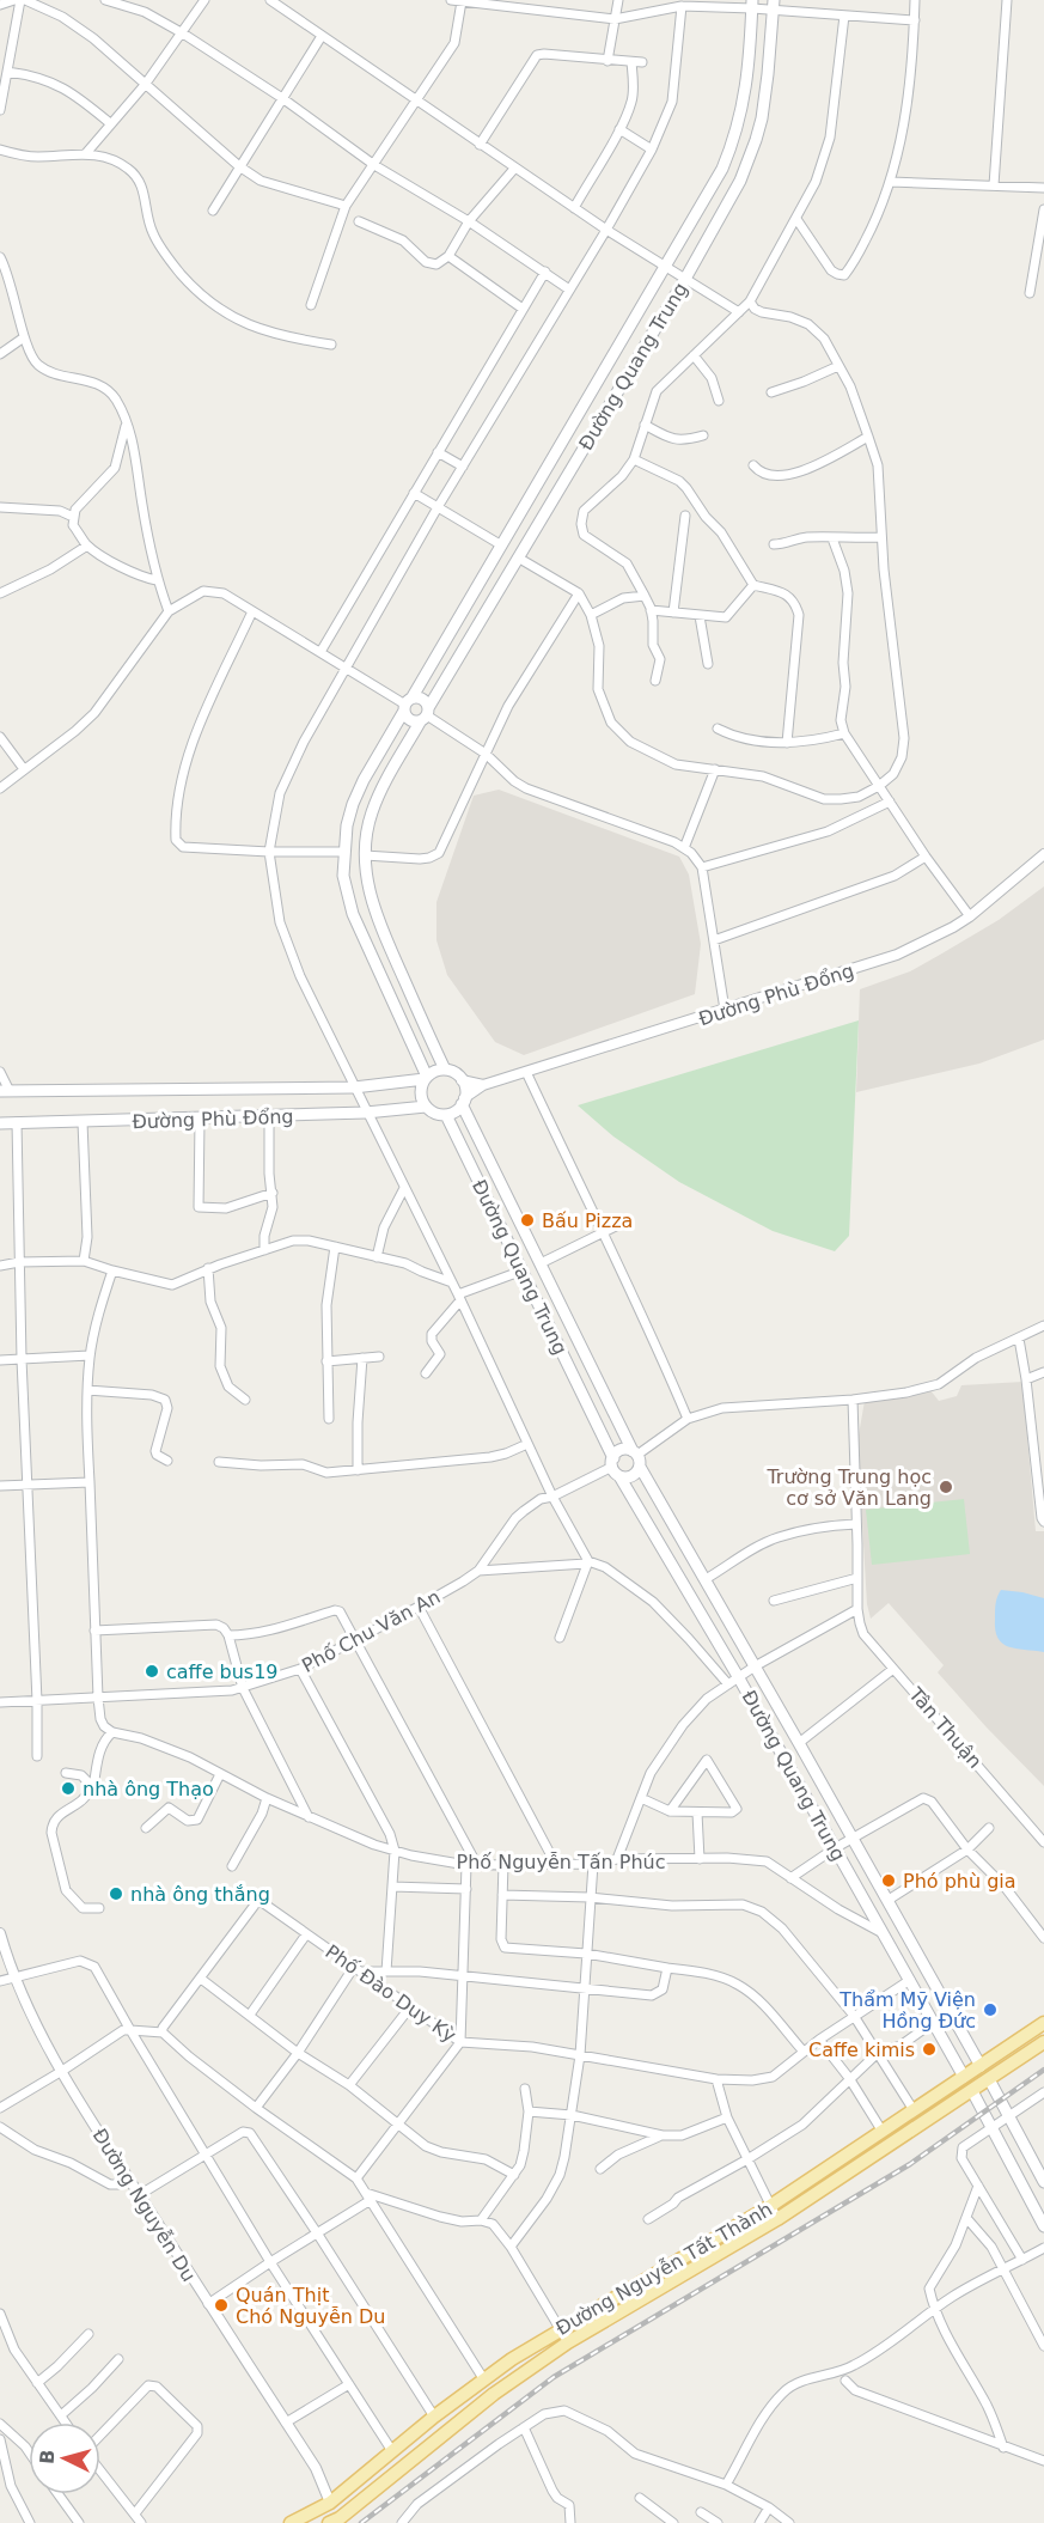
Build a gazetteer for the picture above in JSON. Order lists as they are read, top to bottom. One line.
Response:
{"streets":{"main road":["Đường Quang Trung","Đường Phù Đổng","Đường Nguyễn Tất Thành"],"street":["Phố Chu Văn An","Tân Thuận","Phố Nguyễn Tấn Phúc","Phố Đào Duy Kỳ","Đường Nguyễn Du"]},"crossings":[["Đường Quang Trung","Đường Phù Đổng"],["Đường Quang Trung","Phố Chu Văn An"],["Đường Quang Trung","Phố Nguyễn Tấn Phúc"],["Đường Quang Trung","Phố Đào Duy Kỳ"],["Đường Quang Trung","Đường Nguyễn Tất Thành"],["Đường Nguyễn Du","Đường Nguyễn Tất Thành"]],"places":["Bấu Pizza","Trường Trung học cơ sở Văn Lang","caffe bus19","nhà ông Thạo","Phó phù gia","nhà ông thắng","Thẩm Mỹ Viện Hồng Đức","Caffe kimis","Quán Thịt Chó Nguyễn Du"],"north":"left"}
